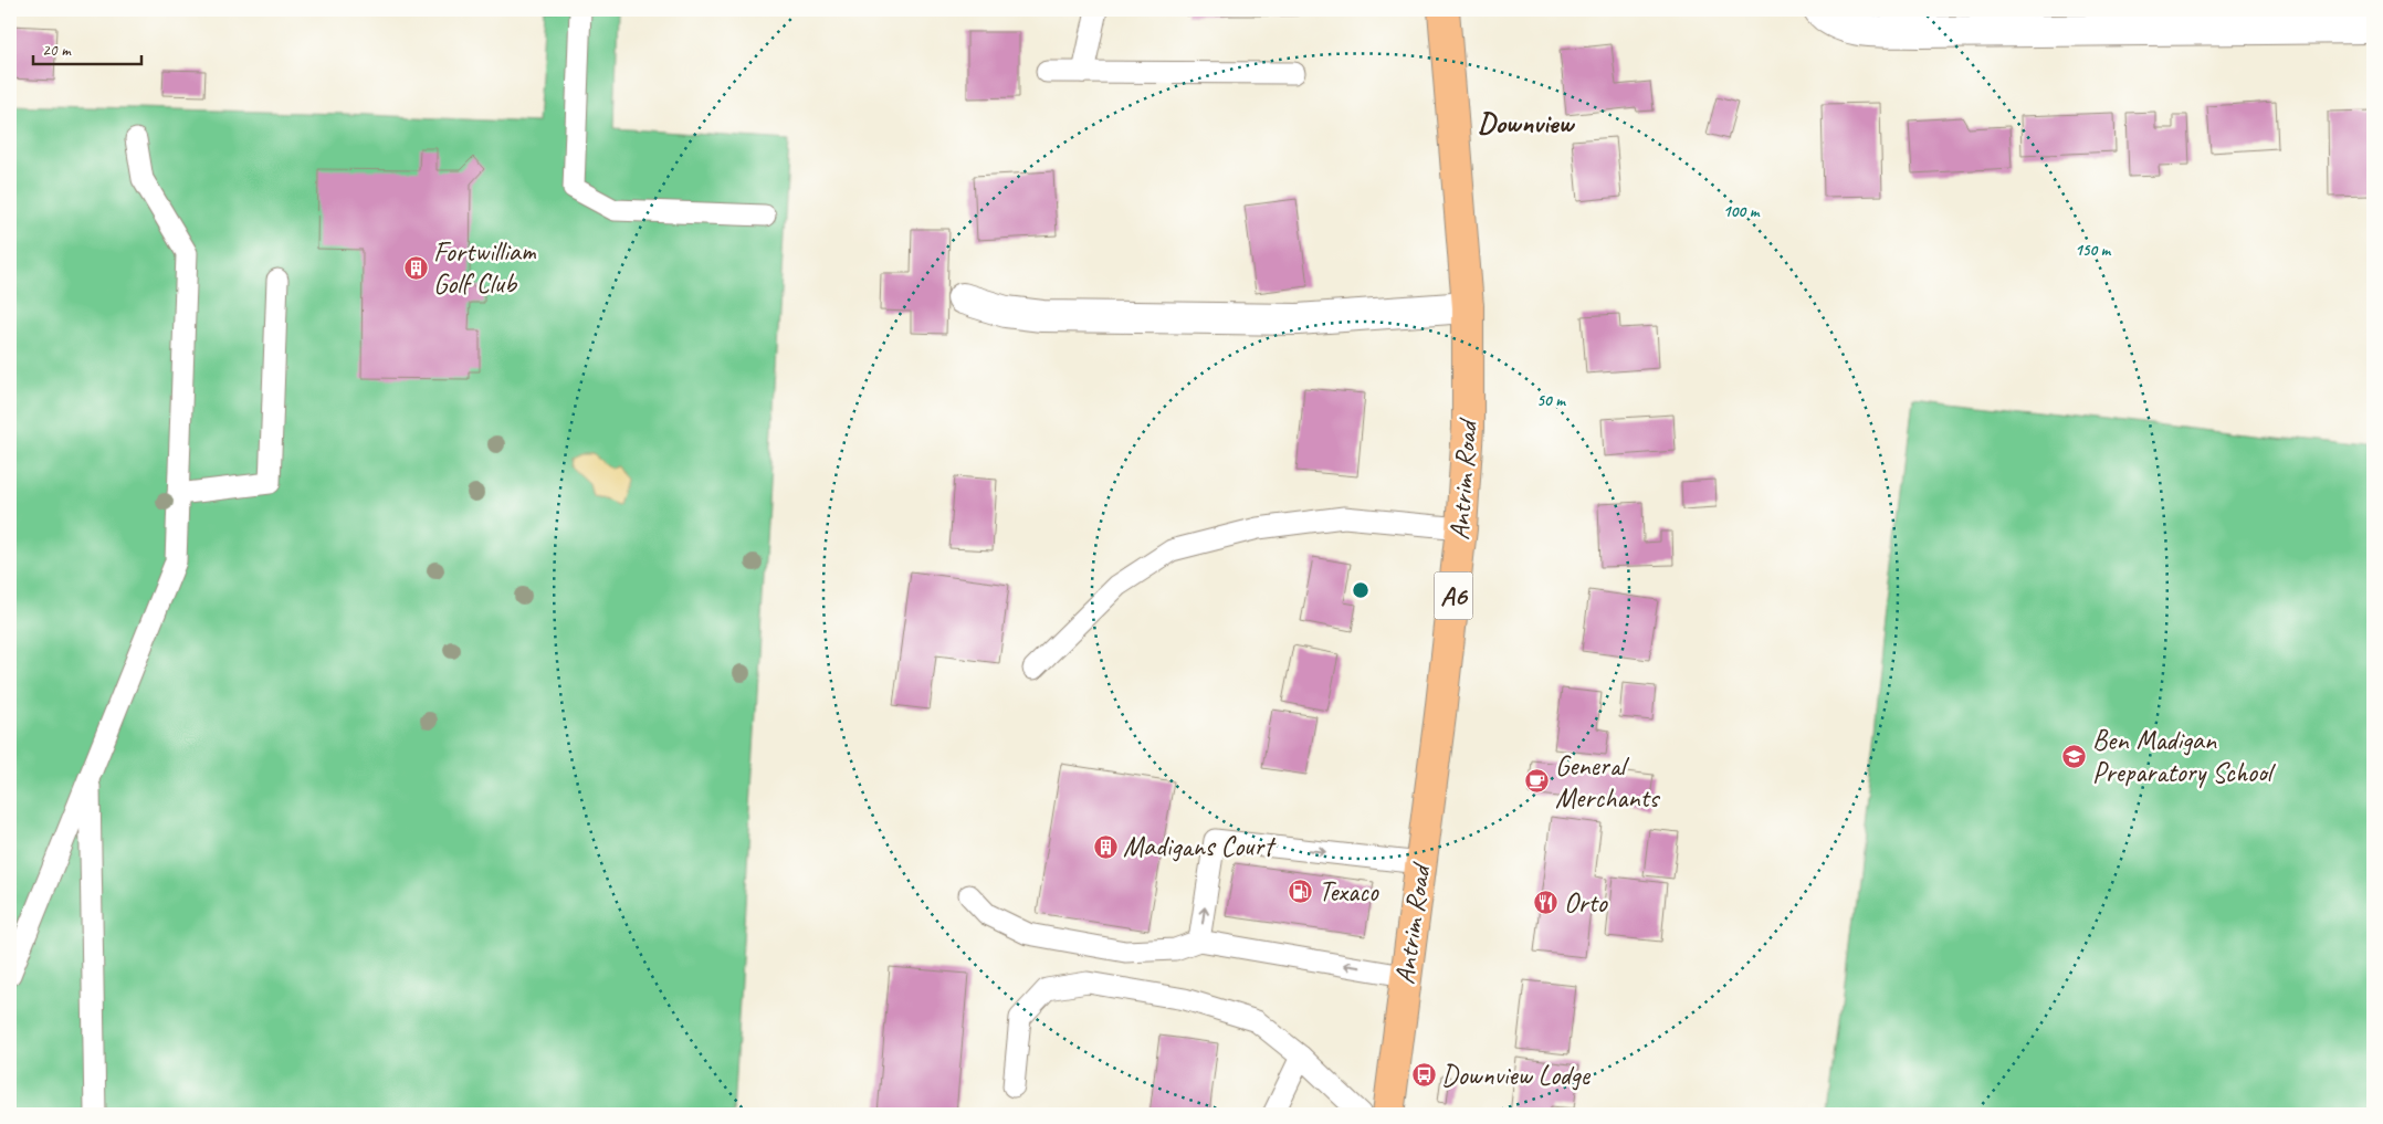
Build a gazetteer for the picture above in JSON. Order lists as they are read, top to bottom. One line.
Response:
{"streets":{"main road":["Antrim Road","A6"]},"districts":["Downview"],"places":{"building":["Fortwilliam Golf Club","Madigans Court"],"school or university":["Ben Madigan Preparatory School"],"cafe":["General Merchants"],"fuel station":["Texaco"],"restaurant":["Orto"],"bus stop":["Downview Lodge"]},"scale_bar":"20 m","rings":["100 m","150 m","50 m"]}
